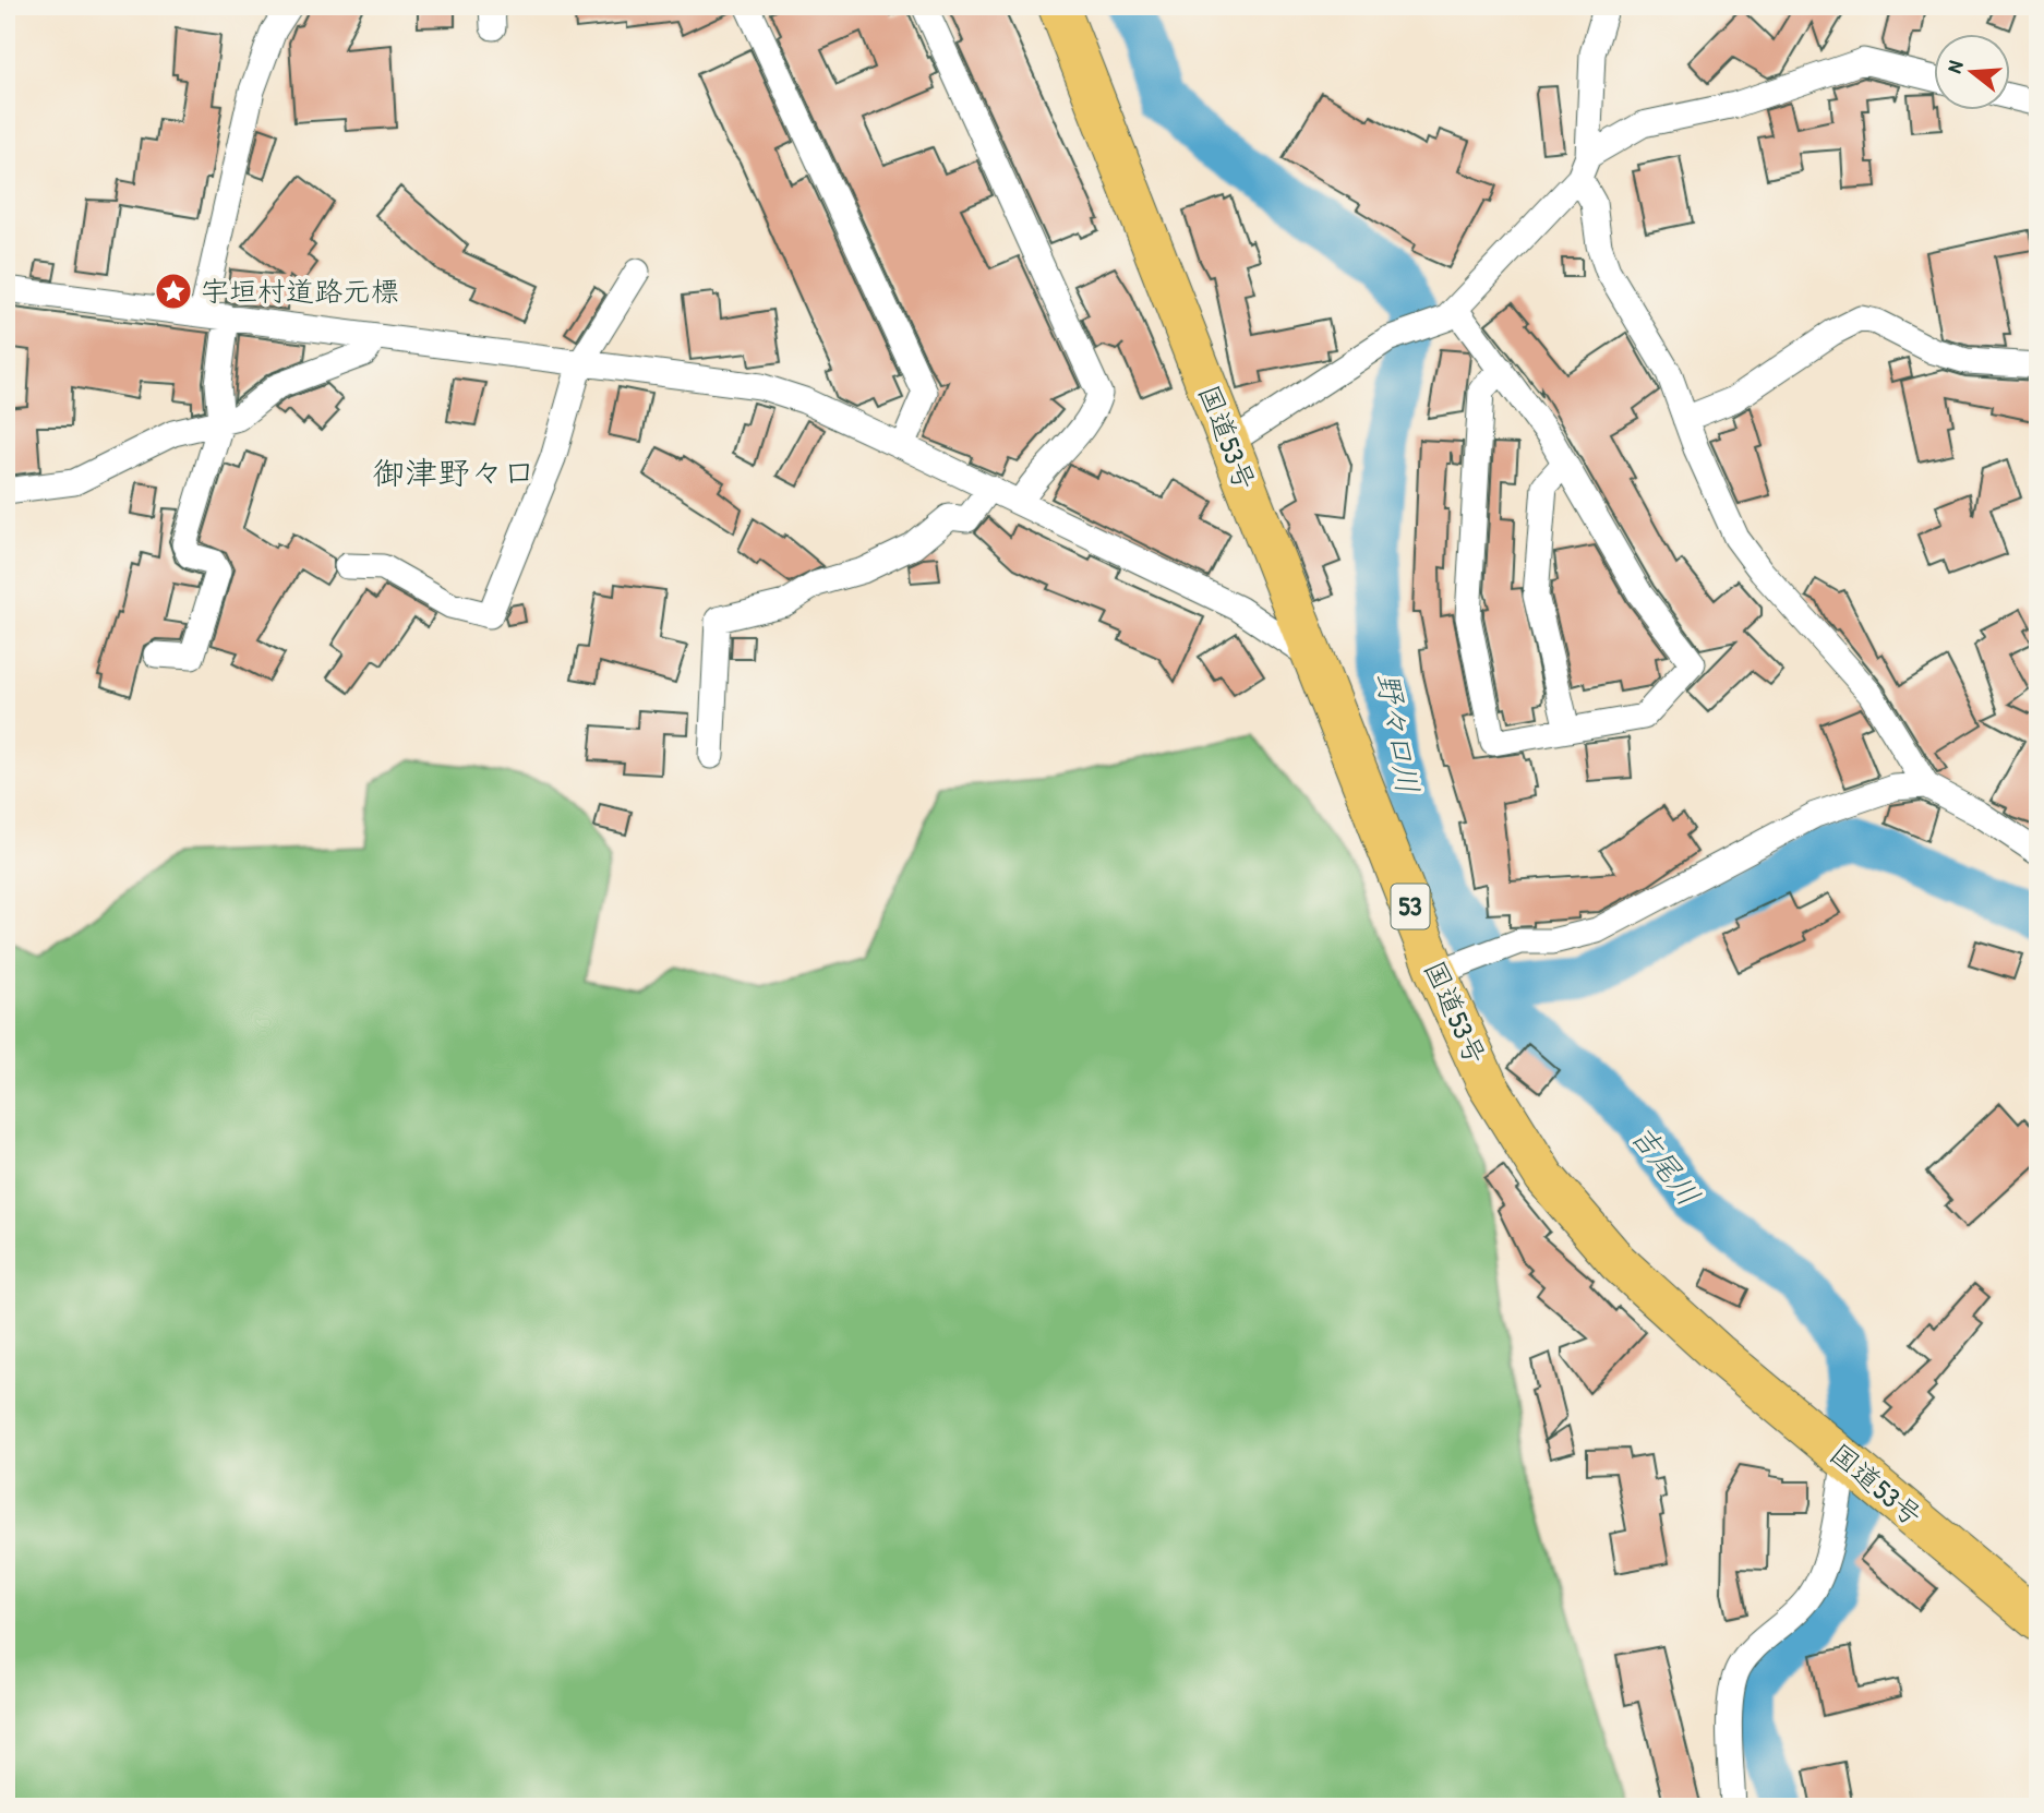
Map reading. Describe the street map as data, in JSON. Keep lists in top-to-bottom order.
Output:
{
  "streets": {
    "highway": ["国道53号", "53"]
  },
  "districts": ["御津野々口"],
  "water": ["野々口川", "吉尾川"],
  "places": {
    "place": ["宇垣村道路元標"]
  },
  "north": "left"
}
